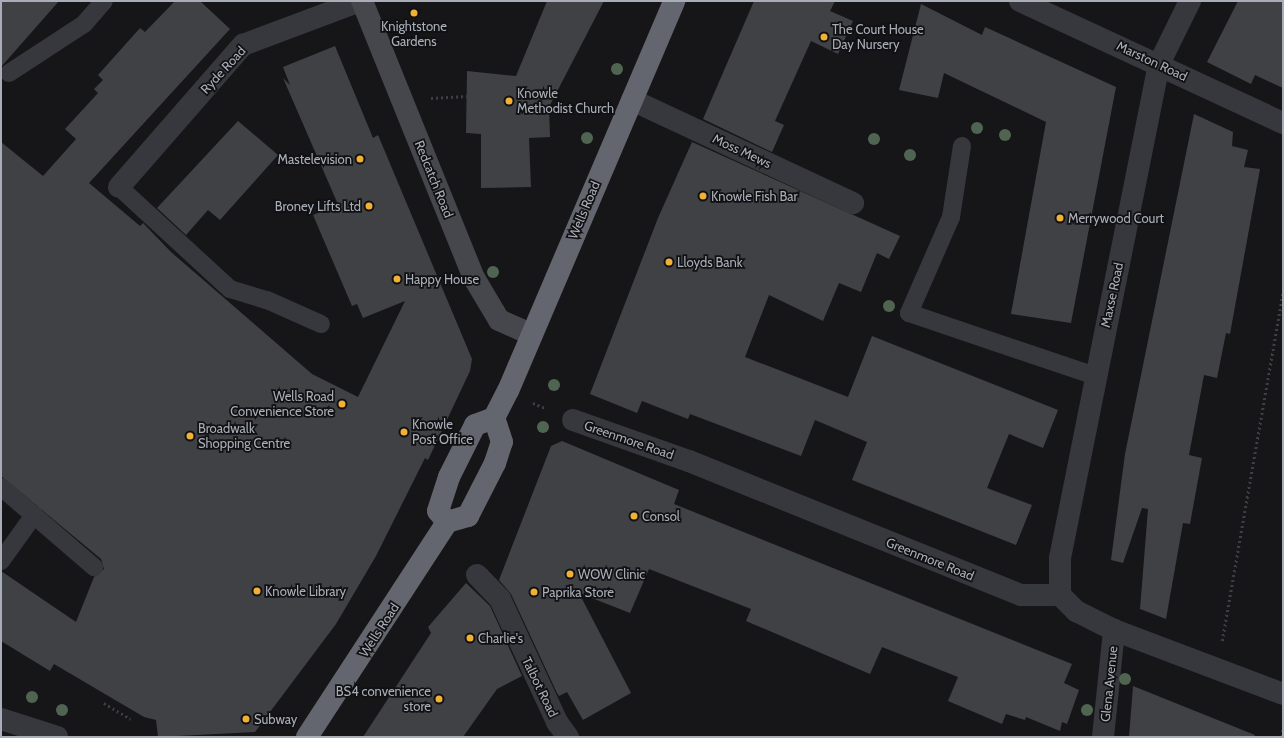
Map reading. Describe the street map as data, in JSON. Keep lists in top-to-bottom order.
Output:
{
  "streets": {
    "highway": ["Wells Road"],
    "main road": ["Redcatch Road"],
    "street": [
      "Marston Road",
      "Ryde Road",
      "Moss Mews",
      "Maxse Road",
      "Greenmore Road",
      "Glena Avenue",
      "Talbot Road"
    ]
  },
  "crossings": [
    ["Marston Road", "Maxse Road"],
    ["Ryde Road", "Redcatch Road"],
    ["Moss Mews", "Wells Road"],
    ["Redcatch Road", "Wells Road"],
    ["Maxse Road", "Greenmore Road"]
  ],
  "places": [
    "Knightstone Gardens",
    "The Court House Day Nursery",
    "Knowle Methodist Church",
    "Mastelevision",
    "Knowle Fish Bar",
    "Broney Lifts Ltd",
    "Merrywood Court",
    "Lloyds Bank",
    "Happy House",
    "Wells Road Convenience Store",
    "Knowle Post Office",
    "Broadwalk Shopping Centre",
    "Consol",
    "WOW Clinic",
    "Knowle Library",
    "Paprika Store",
    "Charlie's",
    "BS4 convenience store",
    "Subway"
  ]
}
